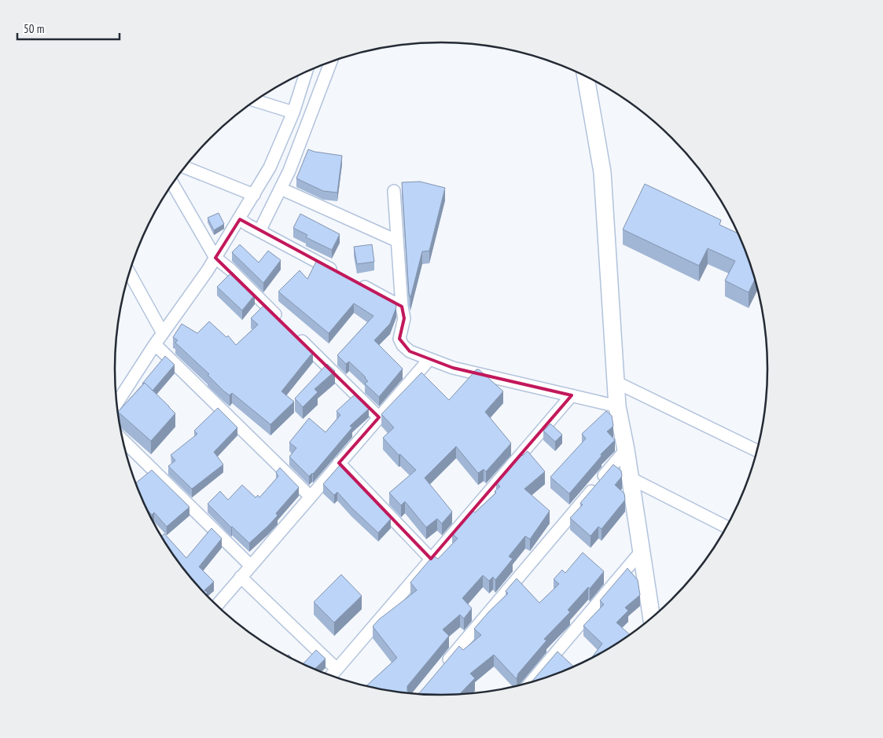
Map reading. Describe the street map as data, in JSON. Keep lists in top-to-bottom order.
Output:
{
  "scale_bar": "50 m"
}
